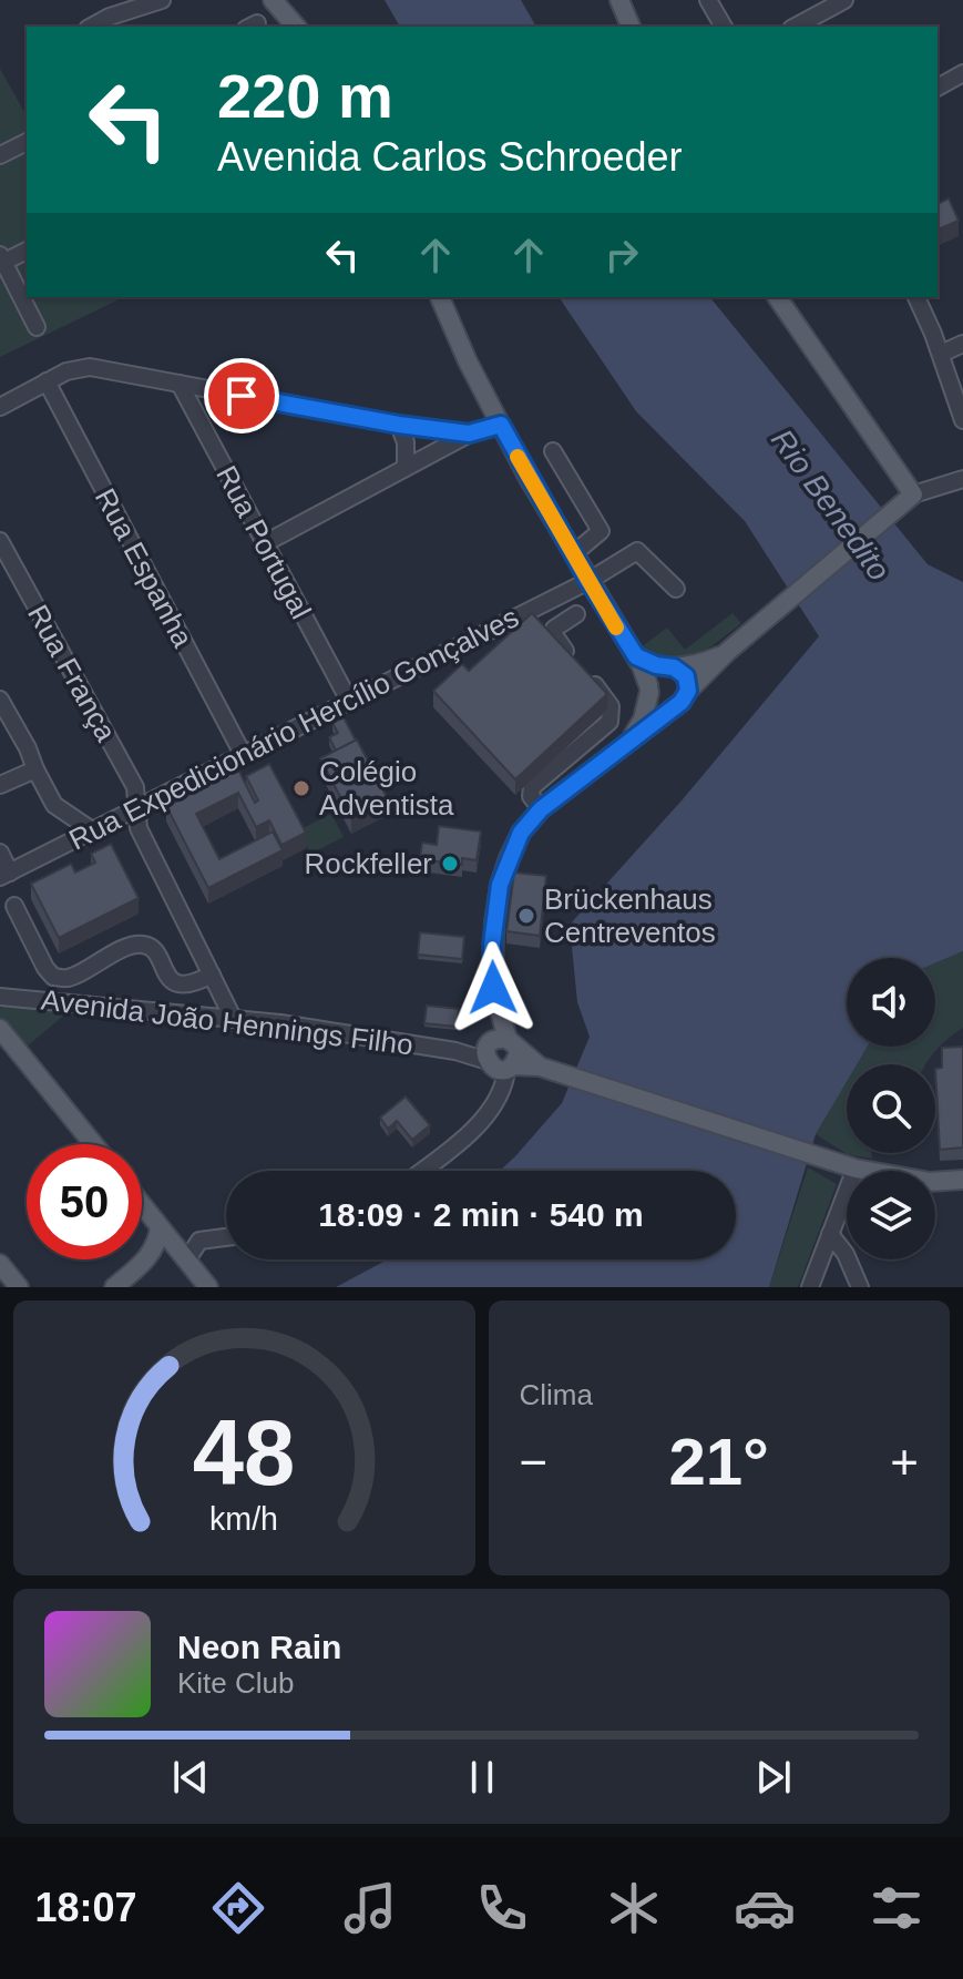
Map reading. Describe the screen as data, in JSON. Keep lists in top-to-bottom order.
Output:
{
  "streets": {
    "street": [
      "Rua Portugal",
      "Rua Espanha",
      "Rua França",
      "Rua Expedicionário Hercílio Gonçalves",
      "Avenida João Hennings Filho"
    ]
  },
  "crossings": [
    ["Rua Portugal", "Rua Expedicionário Hercílio Gonçalves"],
    ["Rua Espanha", "Rua Expedicionário Hercílio Gonçalves"],
    ["Rua França", "Rua Expedicionário Hercílio Gonçalves"],
    ["Rua França", "Avenida João Hennings Filho"]
  ],
  "water": ["Rio Benedito"],
  "places": ["Colégio Adventista", "Rockfeller", "Brückenhaus Centreventos"],
  "page": {
    "turn": ["220 m", "Avenida Carlos Schroeder"],
    "limit": "50",
    "trip": "18:09 · 2 min · 540 m",
    "tile": "Clima",
    "heat": ["−", "21°", "+"],
    "song": ["Neon Rain", "Kite Club"],
    "tabs": "18:07",
    "gauge": ["48", "km/h"]
  }
}
